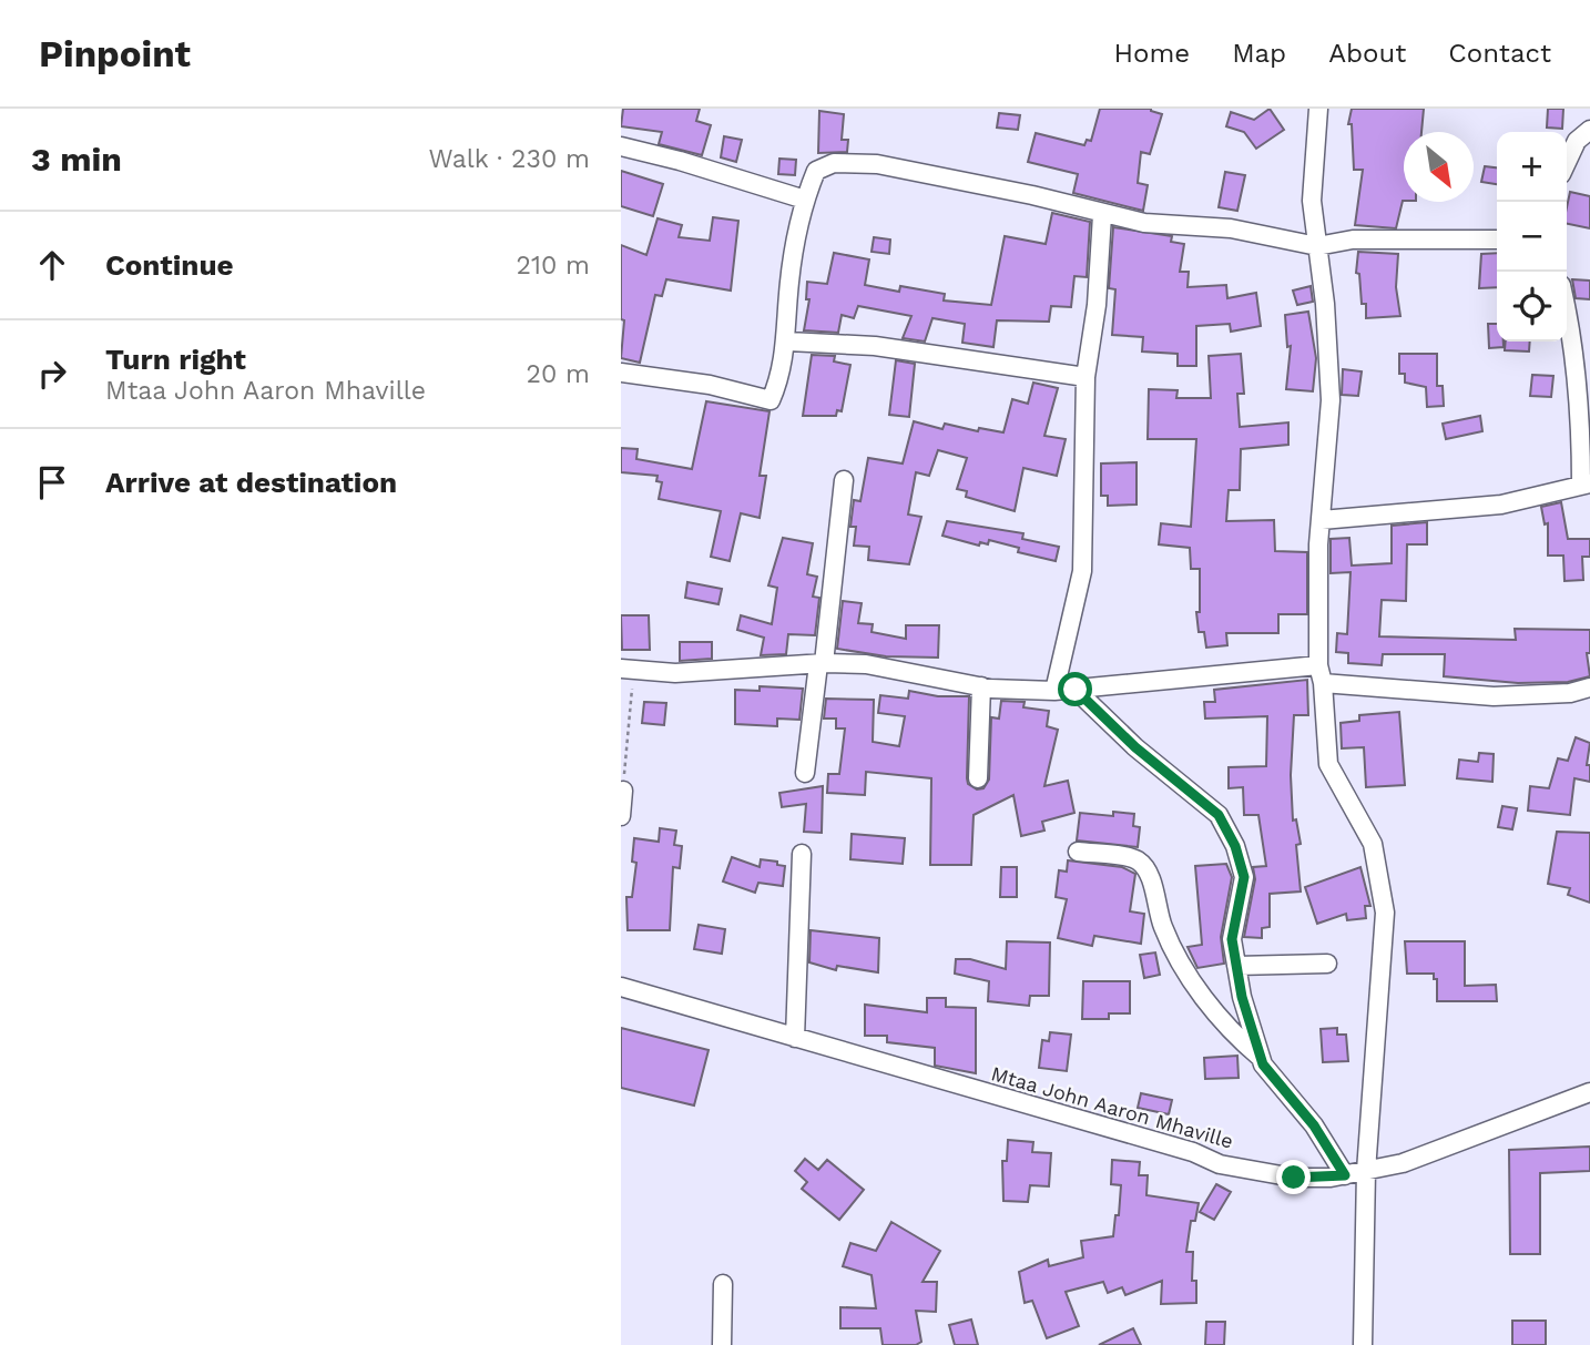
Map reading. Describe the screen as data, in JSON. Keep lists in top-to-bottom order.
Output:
{
  "streets": {
    "street": ["Mtaa John Aaron Mhaville"]
  },
  "north": "bottom right",
  "page": {
    "header": "Pinpoint",
    "nav": [
      "Home",
      "Map",
      "About",
      "Contact"
    ],
    "heading": ["3 min", "Walk · 230 m"],
    "map_buttons": ["+", "−"],
    "list": [
      ["Continue", "210 m"],
      ["Turn right", "Mtaa John Aaron Mhaville", "20 m"],
      "Arrive at destination"
    ]
  }
}
